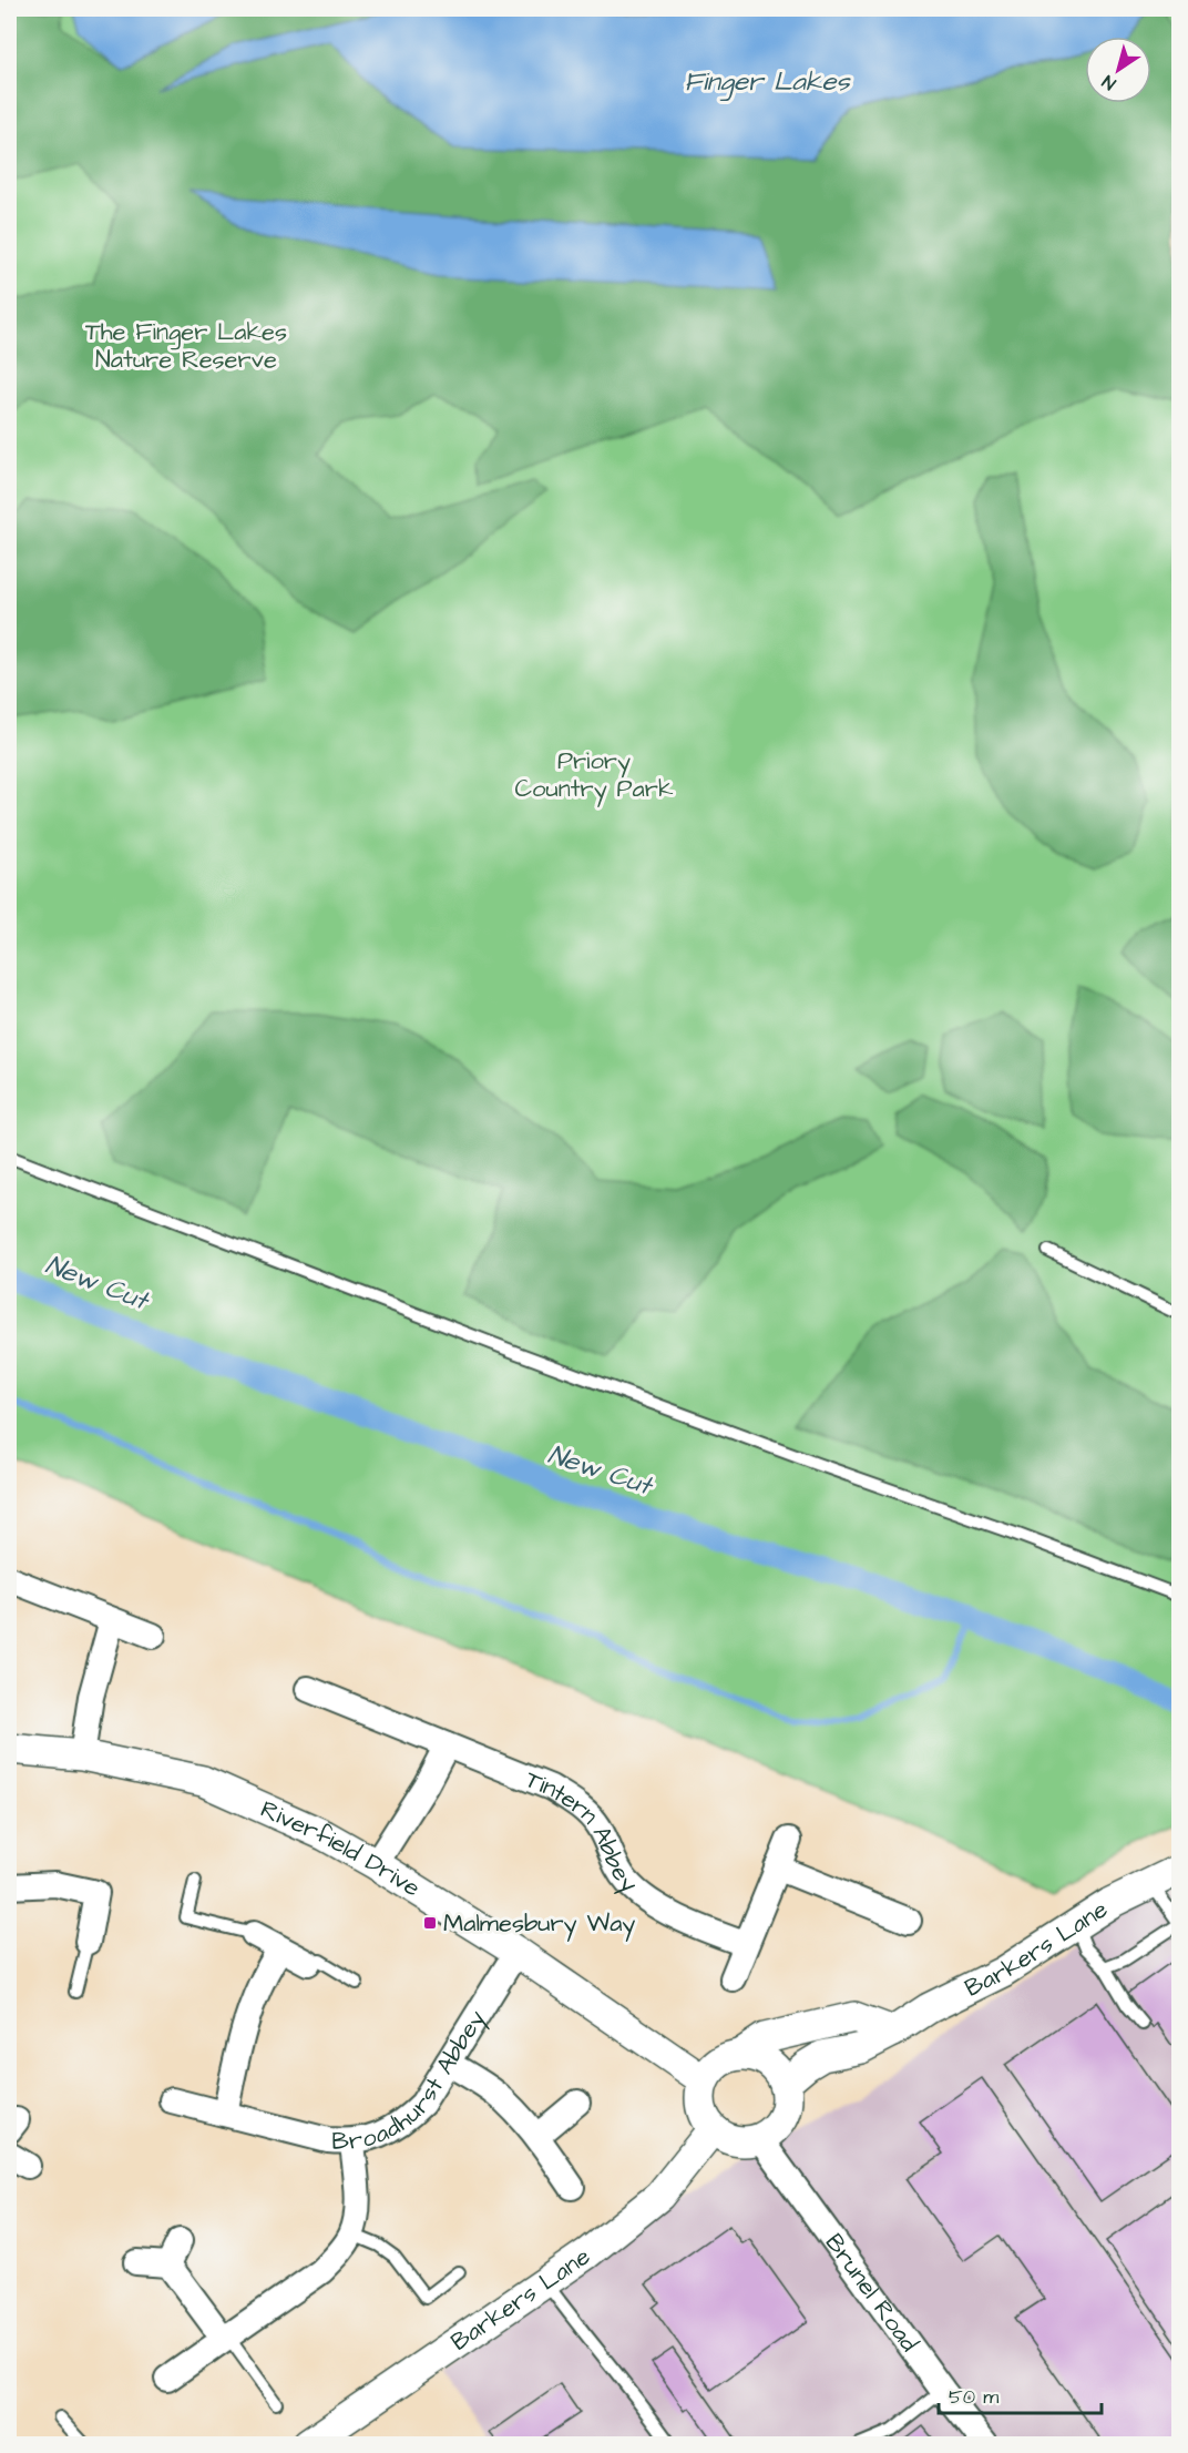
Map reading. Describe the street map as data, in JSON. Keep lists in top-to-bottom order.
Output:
{
  "streets": {
    "street": [
      "Tintern Abbey",
      "Riverfield Drive",
      "Barkers Lane",
      "Broadhurst Abbey",
      "Brunel Road"
    ]
  },
  "crossings": [
    ["Riverfield Drive", "Barkers Lane"],
    ["Riverfield Drive", "Broadhurst Abbey"],
    ["Riverfield Drive", "Brunel Road"],
    ["Barkers Lane", "Brunel Road"]
  ],
  "water": ["Finger Lakes", "New Cut"],
  "parks": ["The Finger Lakes Nature Reserve", "Priory Country Park"],
  "places": {
    "transit": ["Malmesbury Way"]
  },
  "scale_bar": "50 m",
  "north": "bottom left"
}
